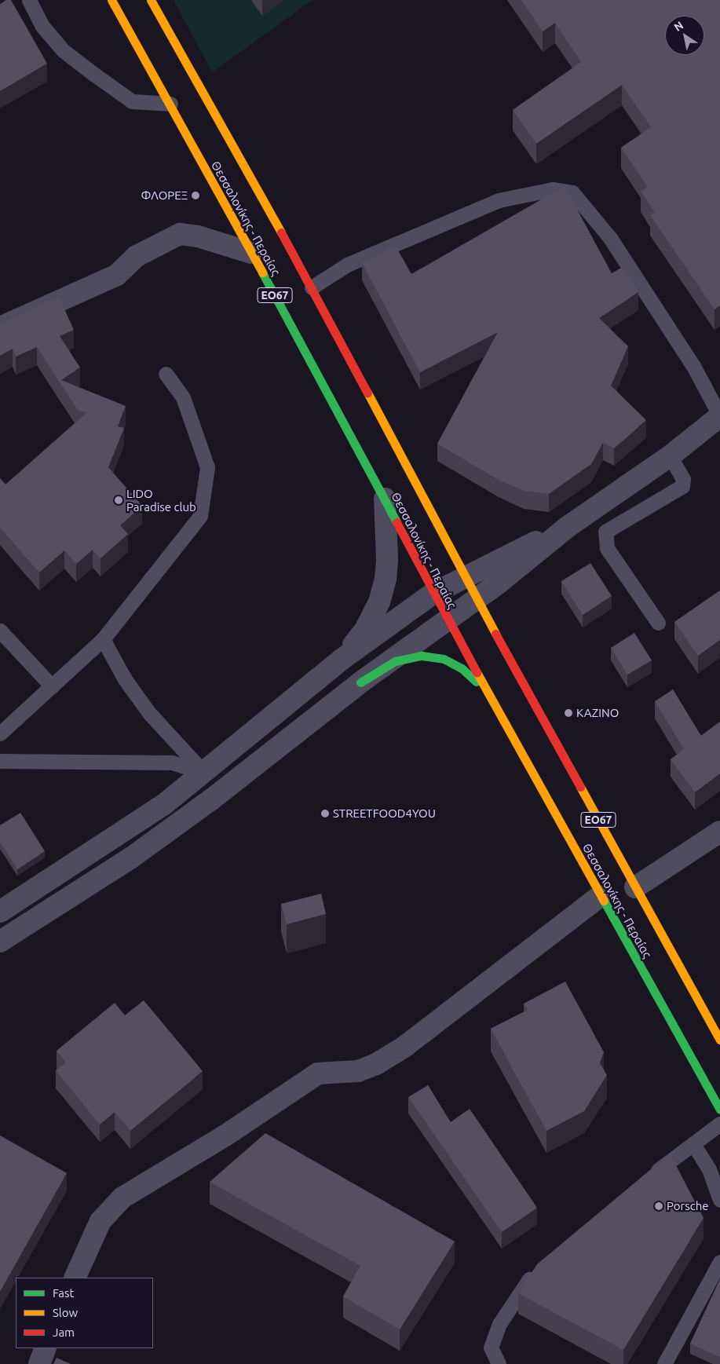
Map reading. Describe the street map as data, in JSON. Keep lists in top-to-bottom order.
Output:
{
  "streets": {
    "main road": ["Θεσσαλονίκης - Περαίας", "ΕΟ67"]
  },
  "places": [
    "ΦΛΟΡΕΞ",
    "LIDO Paradise club",
    "ΚΑΖΙΝΟ",
    "STREETFOOD4YOU",
    "Porsche"
  ],
  "legend": ["Fast", "Slow", "Jam"],
  "north": "top left"
}
